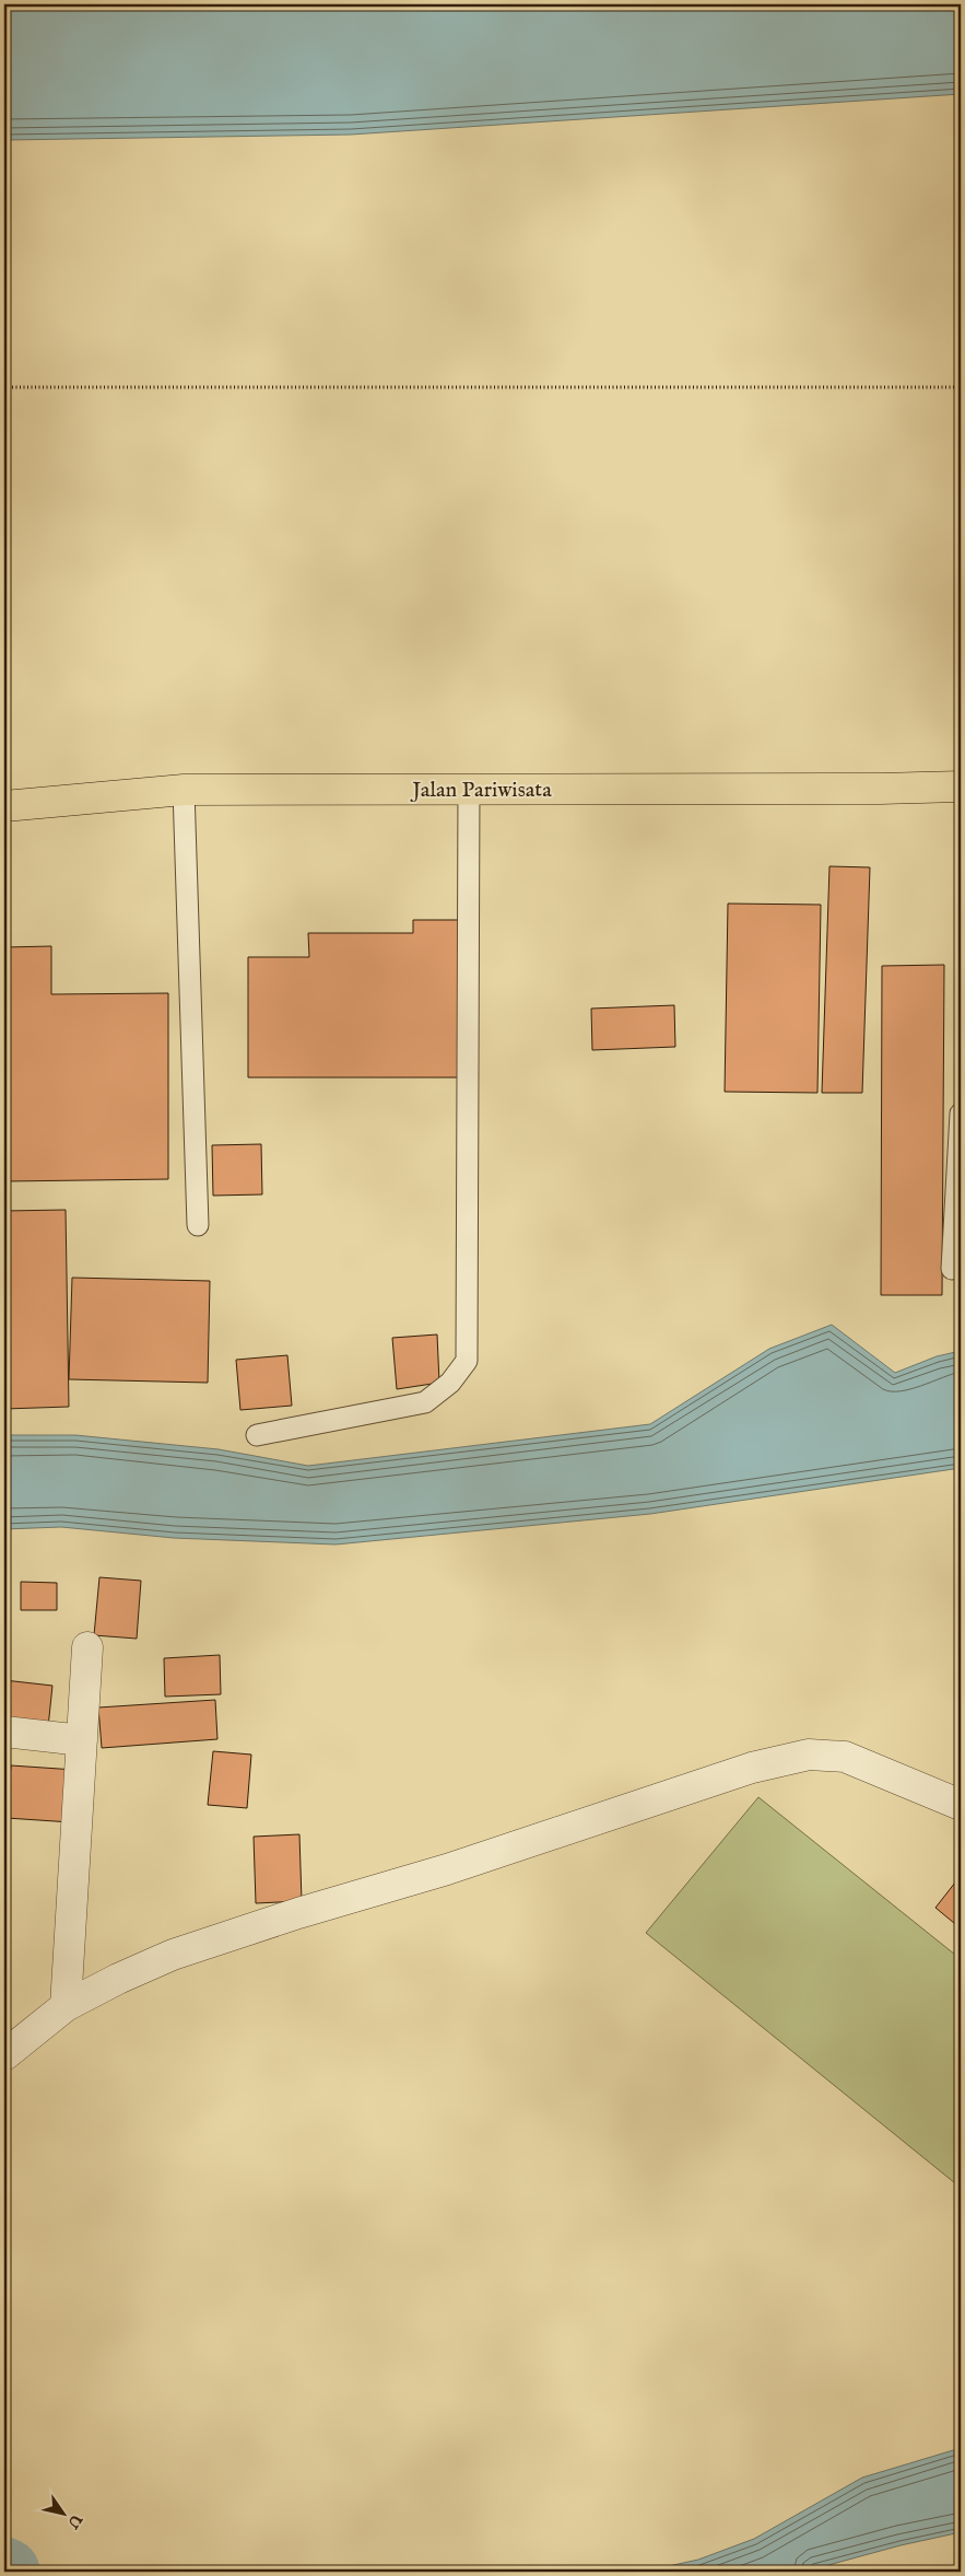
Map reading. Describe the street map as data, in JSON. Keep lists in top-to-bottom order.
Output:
{
  "streets": {
    "main road": ["Jalan Pariwisata"]
  },
  "north": "bottom right"
}
